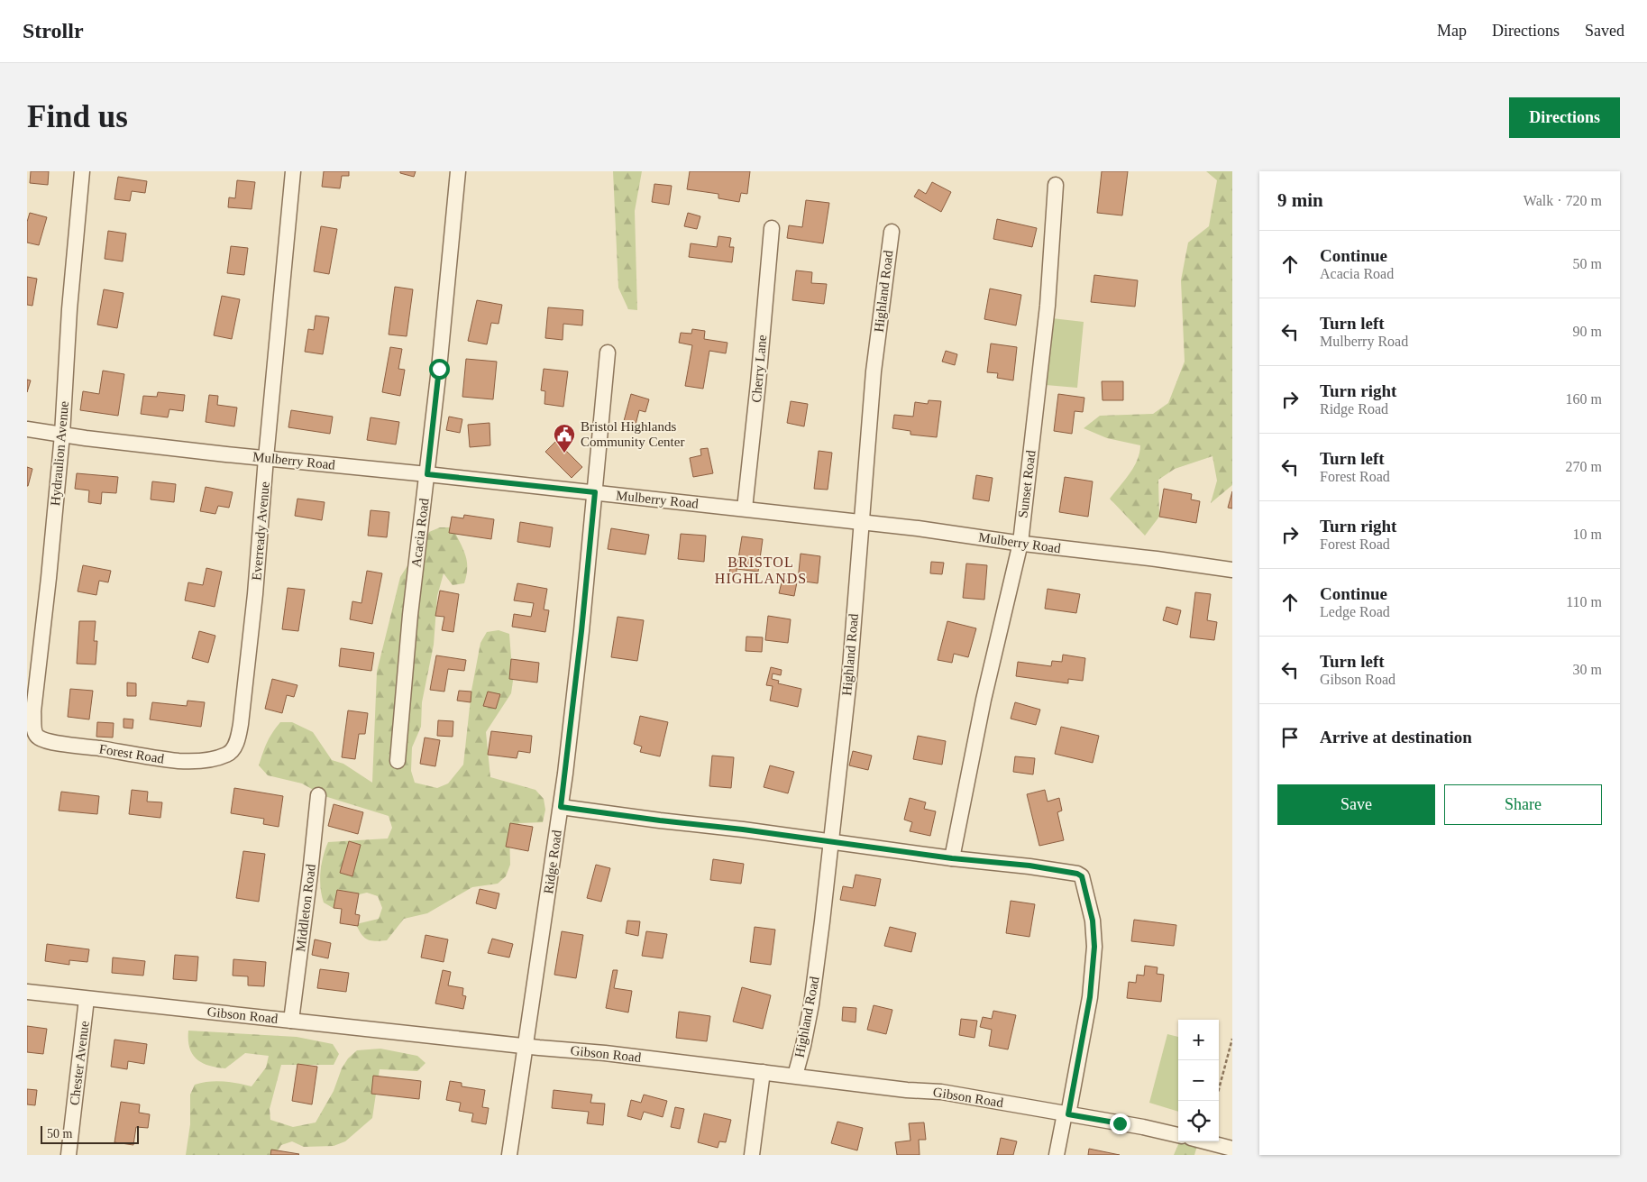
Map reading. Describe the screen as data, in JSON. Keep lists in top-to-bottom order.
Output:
{
  "streets": {
    "street": [
      "Highland Road",
      "Cherry Lane",
      "Hydraulion Avenue",
      "Mulberry Road",
      "Sunset Road",
      "Everready Avenue",
      "Acacia Road",
      "Forest Road",
      "Ridge Road",
      "Middleton Road",
      "Gibson Road",
      "Chester Avenue"
    ]
  },
  "crossings": [
    ["Highland Road", "Mulberry Road"],
    ["Highland Road", "Gibson Road"],
    ["Cherry Lane", "Mulberry Road"],
    ["Hydraulion Avenue", "Mulberry Road"],
    ["Hydraulion Avenue", "Forest Road"],
    ["Mulberry Road", "Sunset Road"],
    ["Mulberry Road", "Everready Avenue"],
    ["Mulberry Road", "Acacia Road"],
    ["Mulberry Road", "Ridge Road"],
    ["Everready Avenue", "Forest Road"],
    ["Ridge Road", "Gibson Road"],
    ["Middleton Road", "Gibson Road"],
    ["Gibson Road", "Chester Avenue"]
  ],
  "districts": ["BRISTOL HIGHLANDS"],
  "places": {
    "public building": ["Bristol Highlands Community Center"]
  },
  "scale_bar": "50 m",
  "page": {
    "header": "Strollr",
    "nav": ["Map", "Directions", "Saved"],
    "buttons": [
      "Directions",
      ["Save", "Share"]
    ],
    "title": "Find us",
    "heading": ["9 min", "Walk · 720 m"],
    "list": [
      ["Continue", "Acacia Road", "50 m"],
      ["Turn left", "Mulberry Road", "90 m"],
      ["Turn right", "Ridge Road", "160 m"],
      ["Turn left", "Forest Road", "270 m"],
      ["Turn right", "Forest Road", "10 m"],
      ["Continue", "Ledge Road", "110 m"],
      ["Turn left", "Gibson Road", "30 m"],
      "Arrive at destination"
    ],
    "map_buttons": ["+", "−"],
    "scale": "50 m"
  }
}
